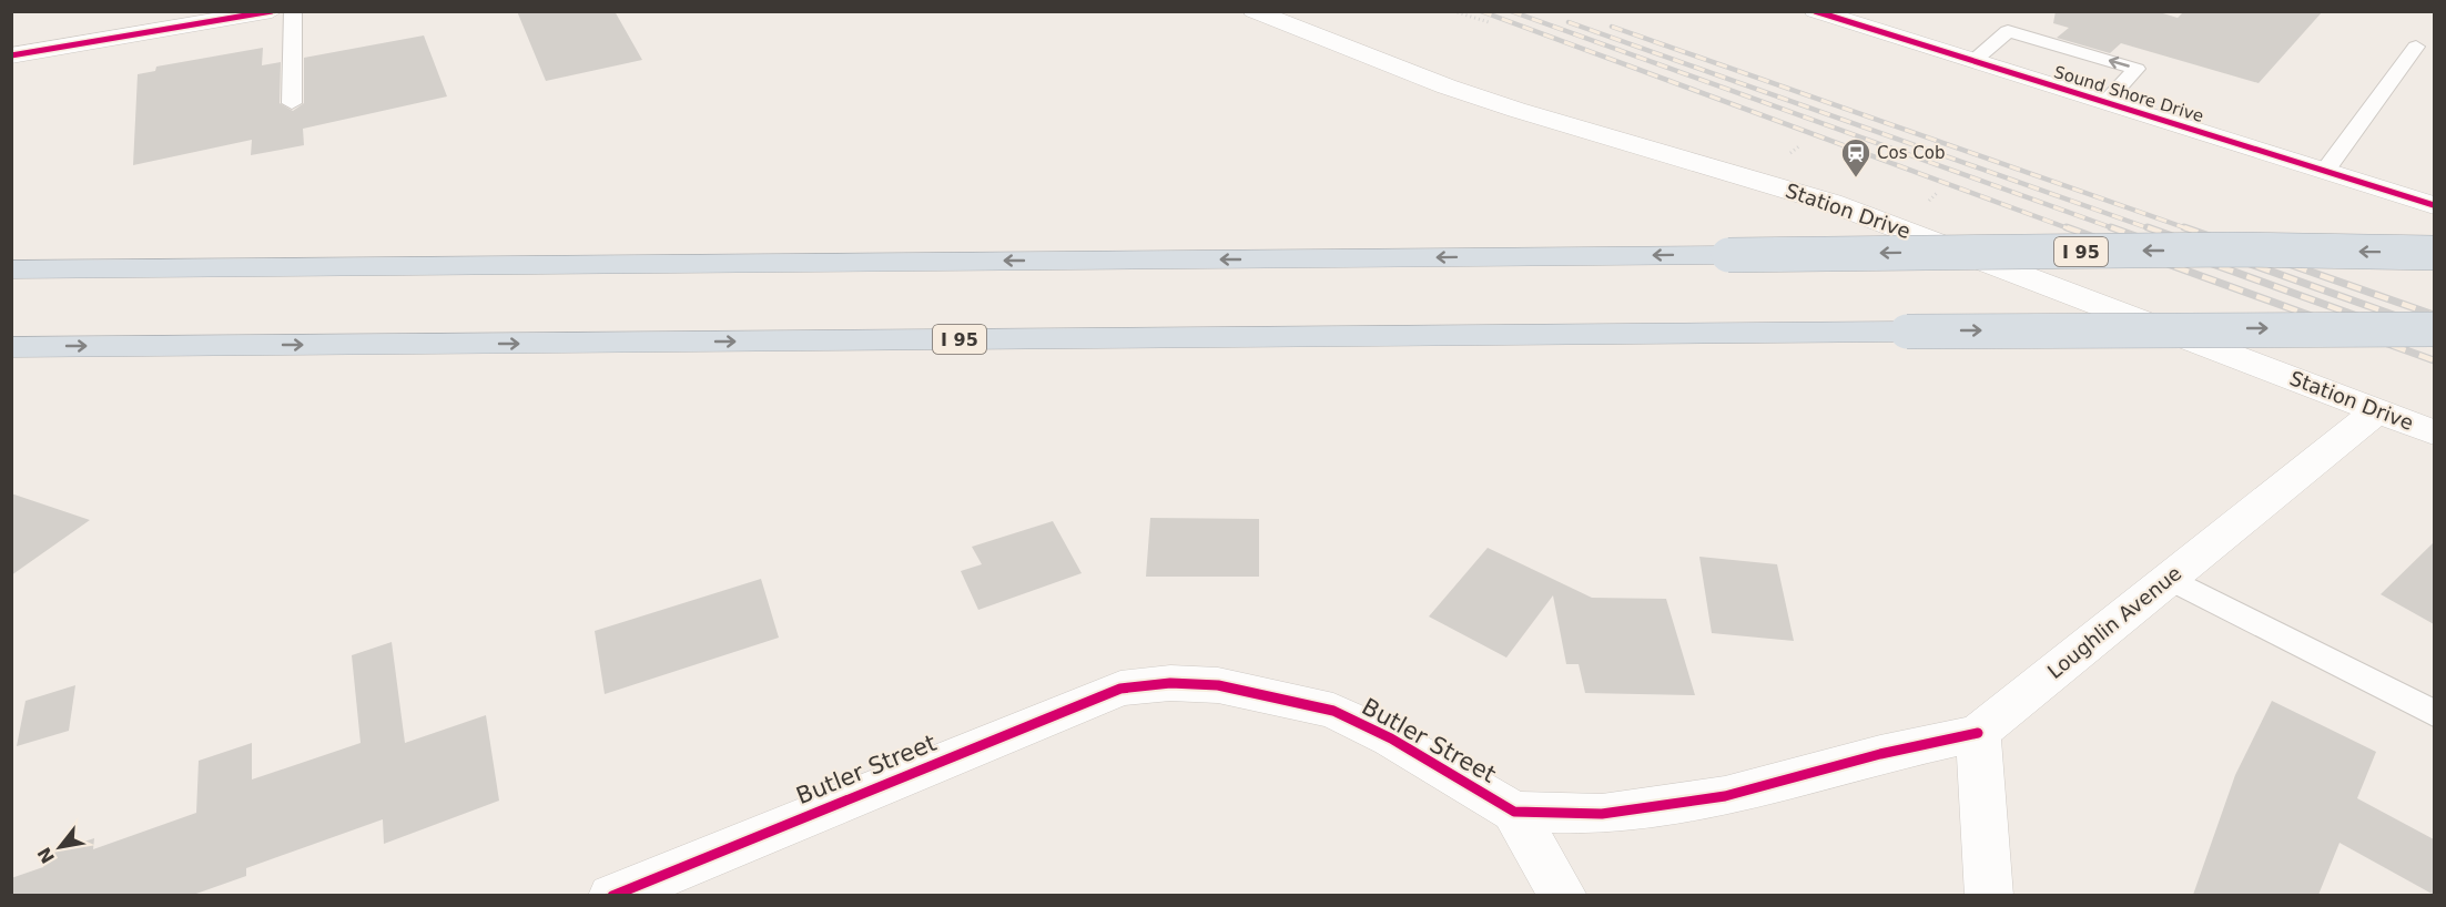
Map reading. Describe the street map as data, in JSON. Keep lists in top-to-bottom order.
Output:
{
  "streets": {
    "highway": ["I 95"],
    "street": [
      "Sound Shore Drive",
      "Station Drive",
      "Loughlin Avenue",
      "Butler Street"
    ]
  },
  "crossings": [
    ["Station Drive", "Loughlin Avenue"],
    ["Loughlin Avenue", "Butler Street"]
  ],
  "places": {
    "station": ["Cos Cob"]
  },
  "north": "bottom left"
}
